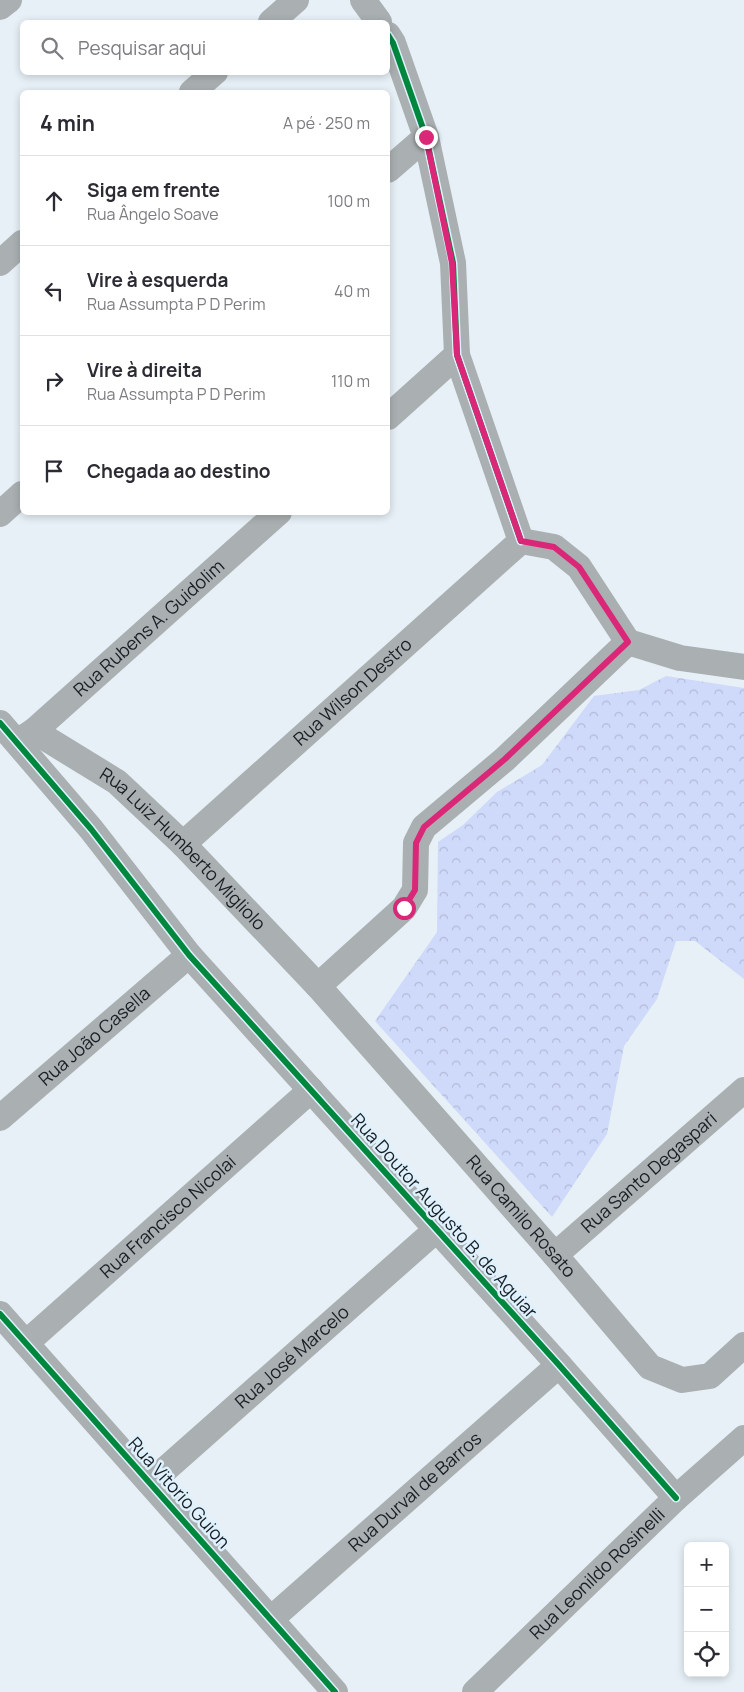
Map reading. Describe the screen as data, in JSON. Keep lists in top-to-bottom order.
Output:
{
  "streets": {
    "street": [
      "Rua Rubens A. Guidolim",
      "Rua Wilson Destro",
      "Rua Luiz Humberto Migliolo",
      "Rua João Casella",
      "Rua Santo Degaspari",
      "Rua Doutor Augusto B. de Aguiar",
      "Rua Camilo Rosato",
      "Rua Francisco Nicolai",
      "Rua José Marcelo",
      "Rua Durval de Barros",
      "Rua Vitorio Guion",
      "Rua Leonildo Rosinelli"
    ]
  },
  "crossings": [
    ["Rua Rubens A. Guidolim", "Rua Luiz Humberto Migliolo"],
    ["Rua Rubens A. Guidolim", "Rua Doutor Augusto B. de Aguiar"],
    ["Rua Wilson Destro", "Rua Luiz Humberto Migliolo"],
    ["Rua Luiz Humberto Migliolo", "Rua Doutor Augusto B. de Aguiar"],
    ["Rua Luiz Humberto Migliolo", "Rua Camilo Rosato"],
    ["Rua João Casella", "Rua Doutor Augusto B. de Aguiar"],
    ["Rua Santo Degaspari", "Rua Camilo Rosato"],
    ["Rua Doutor Augusto B. de Aguiar", "Rua Francisco Nicolai"],
    ["Rua Doutor Augusto B. de Aguiar", "Rua José Marcelo"],
    ["Rua Doutor Augusto B. de Aguiar", "Rua Durval de Barros"],
    ["Rua Doutor Augusto B. de Aguiar", "Rua Leonildo Rosinelli"],
    ["Rua Francisco Nicolai", "Rua Vitorio Guion"],
    ["Rua José Marcelo", "Rua Vitorio Guion"],
    ["Rua Durval de Barros", "Rua Vitorio Guion"]
  ],
  "page": {
    "search": "Pesquisar aqui",
    "heading": ["4 min", "A pé · 250 m"],
    "list": [
      ["Siga em frente", "Rua Ângelo Soave", "100 m"],
      ["Vire à esquerda", "Rua Assumpta P D Perim", "40 m"],
      ["Vire à direita", "Rua Assumpta P D Perim", "110 m"],
      "Chegada ao destino"
    ],
    "map_buttons": ["+", "−"]
  }
}
